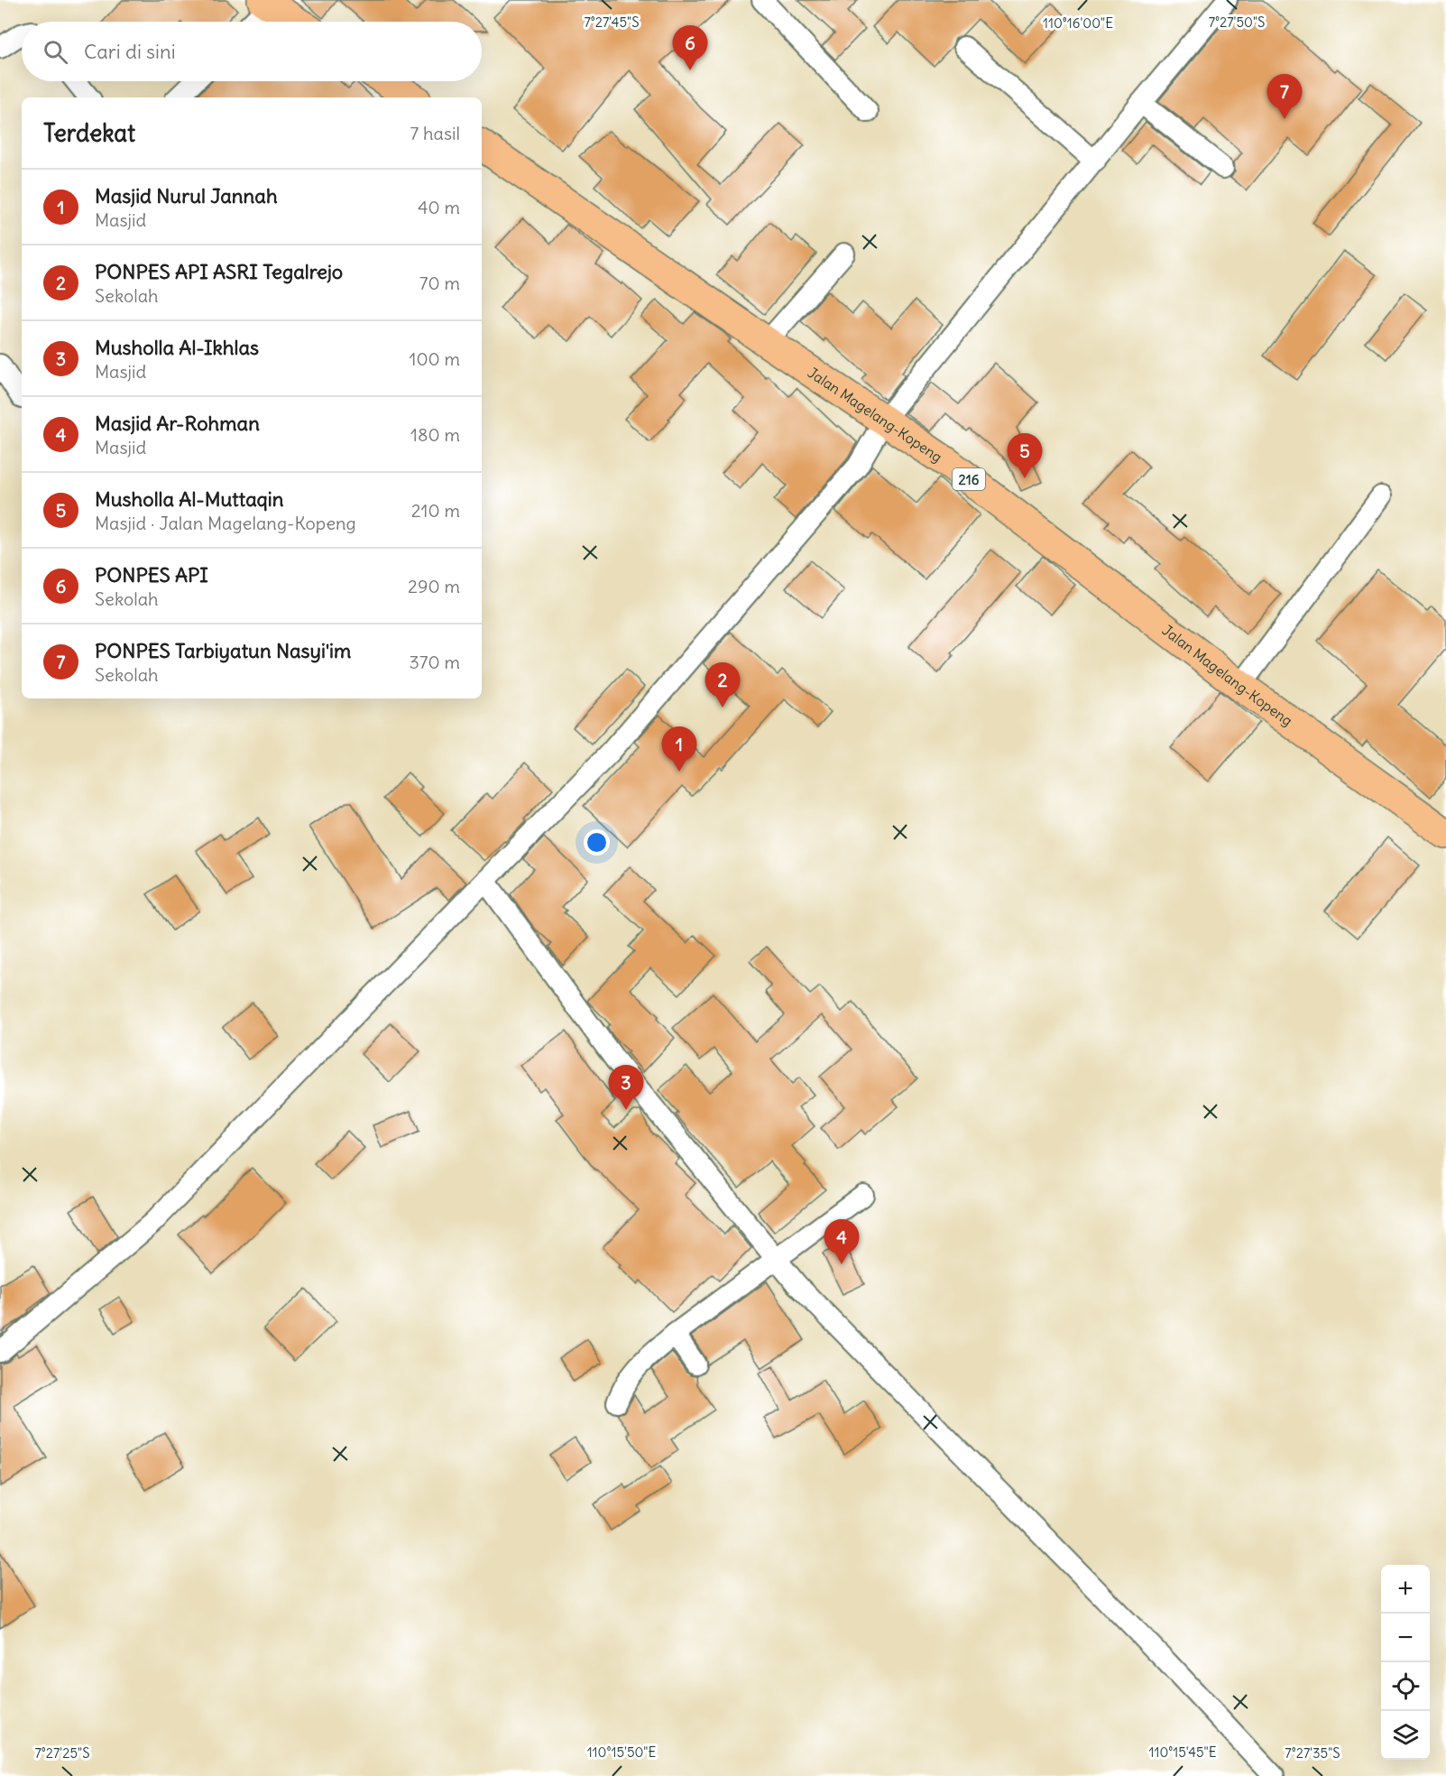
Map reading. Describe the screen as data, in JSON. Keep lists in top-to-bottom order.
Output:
{
  "streets": {
    "main road": ["Jalan Magelang-Kopeng", "216"]
  },
  "page": {
    "search": "Cari di sini",
    "pins": [
      "6",
      "7",
      "5",
      "2",
      "1",
      "3",
      "4"
    ],
    "heading": ["Terdekat", "7 hasil"],
    "list": [
      {
        "mark": "1",
        "name": "Masjid Nurul Jannah",
        "note": "Masjid",
        "value": "40 m"
      },
      {
        "mark": "2",
        "name": "PONPES API ASRI Tegalrejo",
        "note": "Sekolah",
        "value": "70 m"
      },
      {
        "mark": "3",
        "name": "Musholla Al-Ikhlas",
        "note": "Masjid",
        "value": "100 m"
      },
      {
        "mark": "4",
        "name": "Masjid Ar-Rohman",
        "note": "Masjid",
        "value": "180 m"
      },
      {
        "mark": "5",
        "name": "Musholla Al-Muttaqin",
        "note": "Masjid · Jalan Magelang-Kopeng",
        "value": "210 m"
      },
      {
        "mark": "6",
        "name": "PONPES API",
        "note": "Sekolah",
        "value": "290 m"
      },
      {
        "mark": "7",
        "name": "PONPES Tarbiyatun Nasyi'im",
        "note": "Sekolah",
        "value": "370 m"
      }
    ],
    "map_buttons": ["+", "−"]
  },
  "coordinates": [
    "7°27'45\"S",
    "7°27'50\"S",
    "110°16'00\"E",
    "110°15'50\"E",
    "110°15'45\"E",
    "7°27'25\"S",
    "7°27'35\"S"
  ]
}
